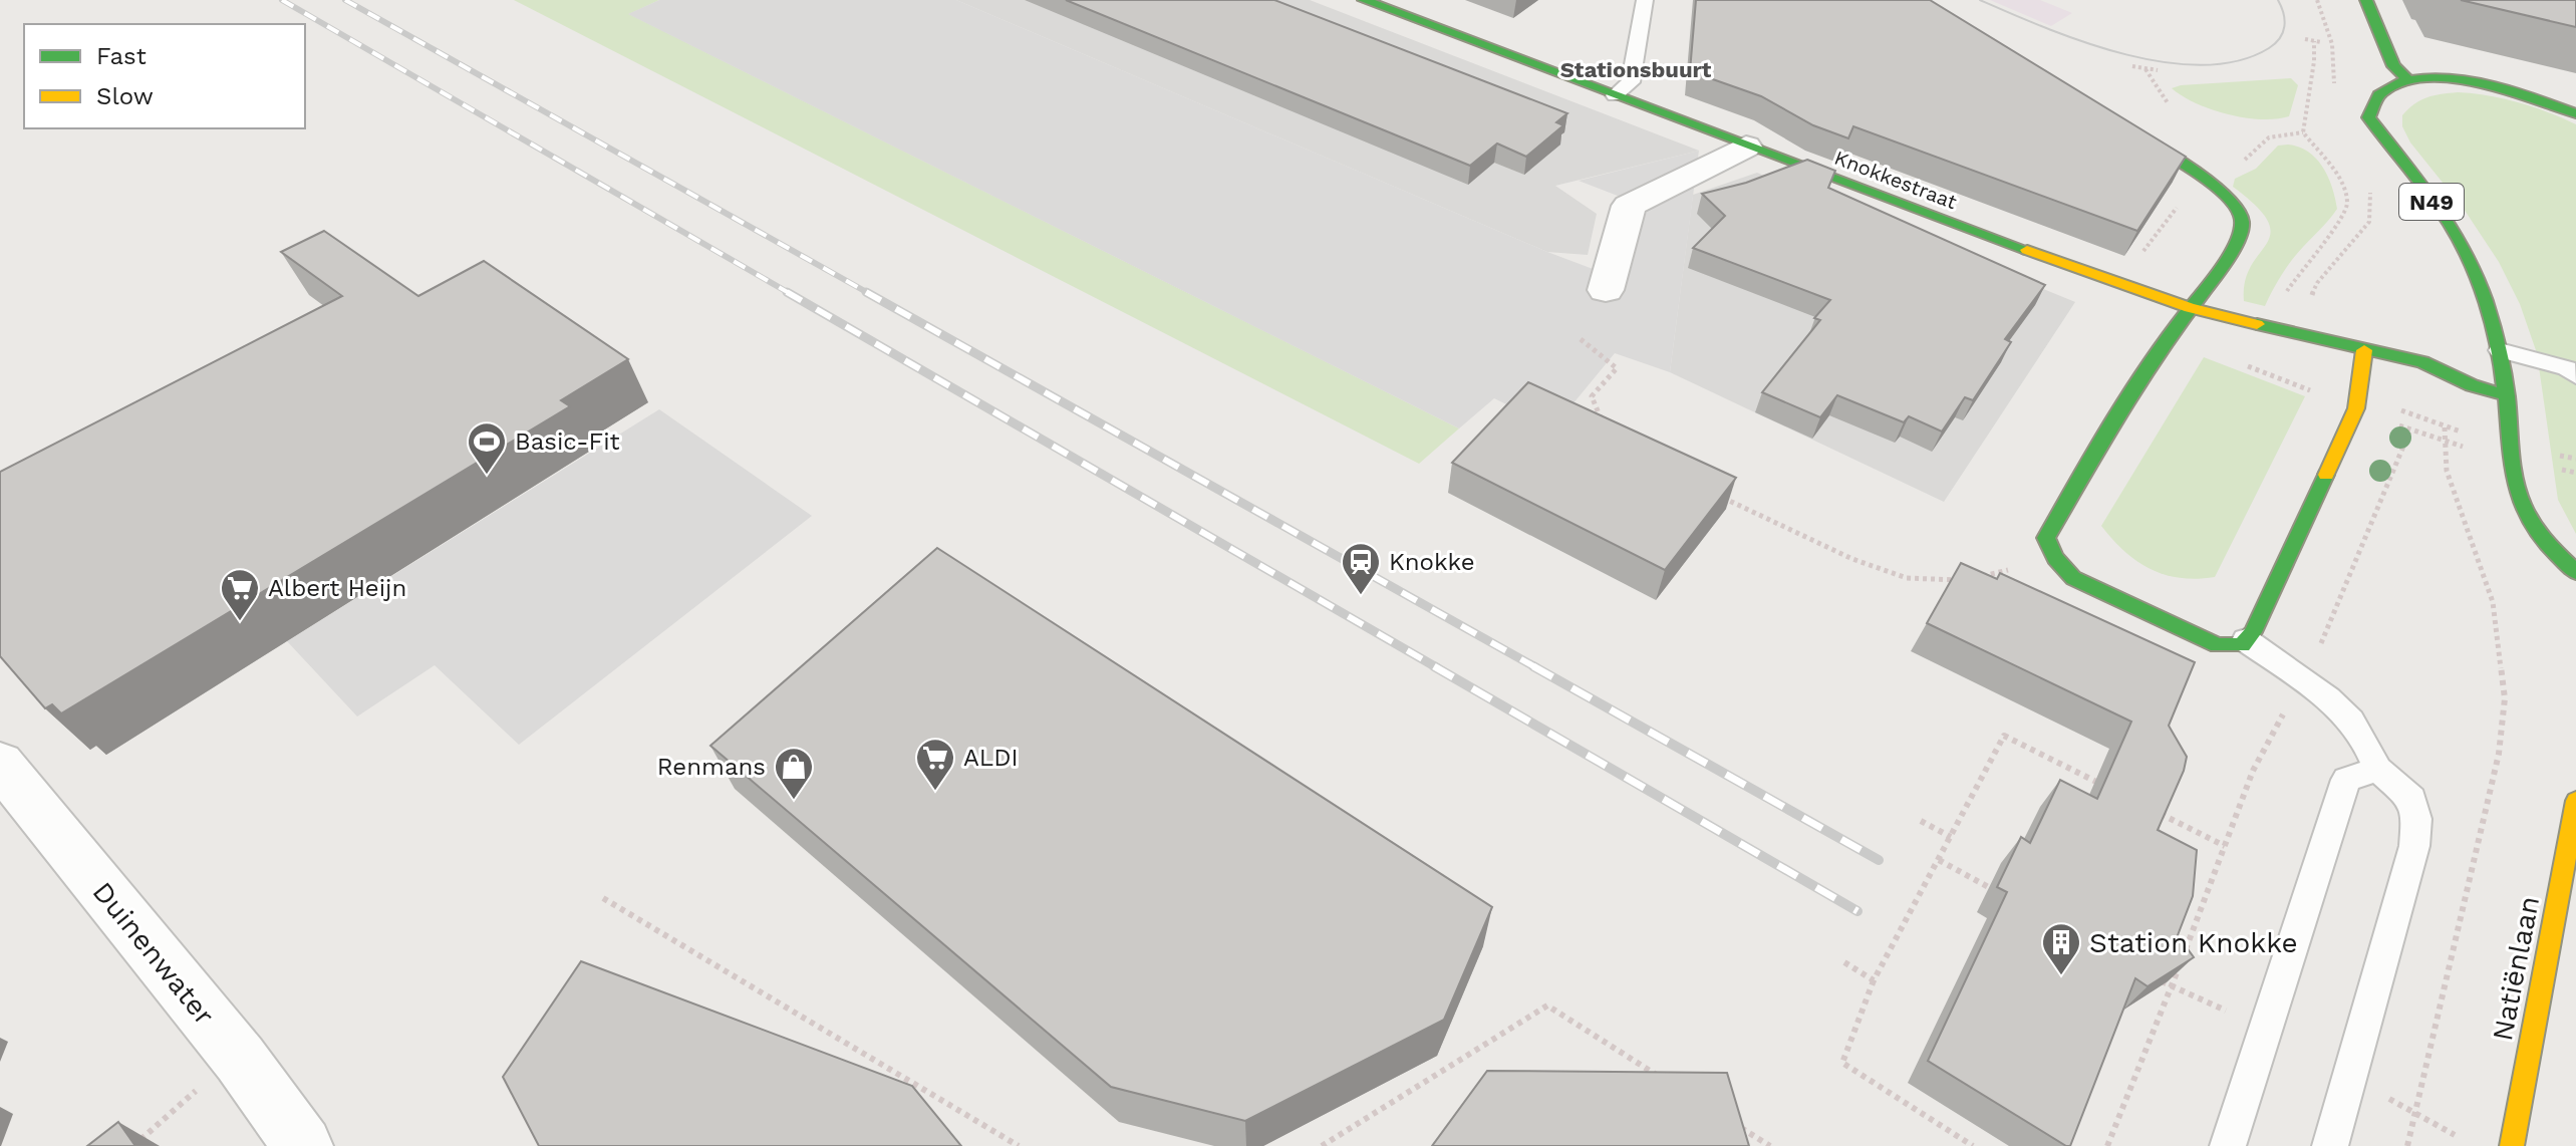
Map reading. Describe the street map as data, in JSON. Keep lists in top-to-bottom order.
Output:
{
  "streets": {
    "street": [
      "Knokkestraat",
      "N49",
      "Duinenwater",
      "Natiënlaan"
    ]
  },
  "crossings": [
    ["Knokkestraat", "N49"]
  ],
  "districts": ["Stationsbuurt"],
  "places": {
    "sports": ["Basic-Fit"],
    "station": ["Knokke"],
    "supermarket": ["Albert Heijn", "ALDI"],
    "shop": ["Renmans"],
    "building": ["Station Knokke"]
  },
  "legend": ["Fast", "Slow"]
}
